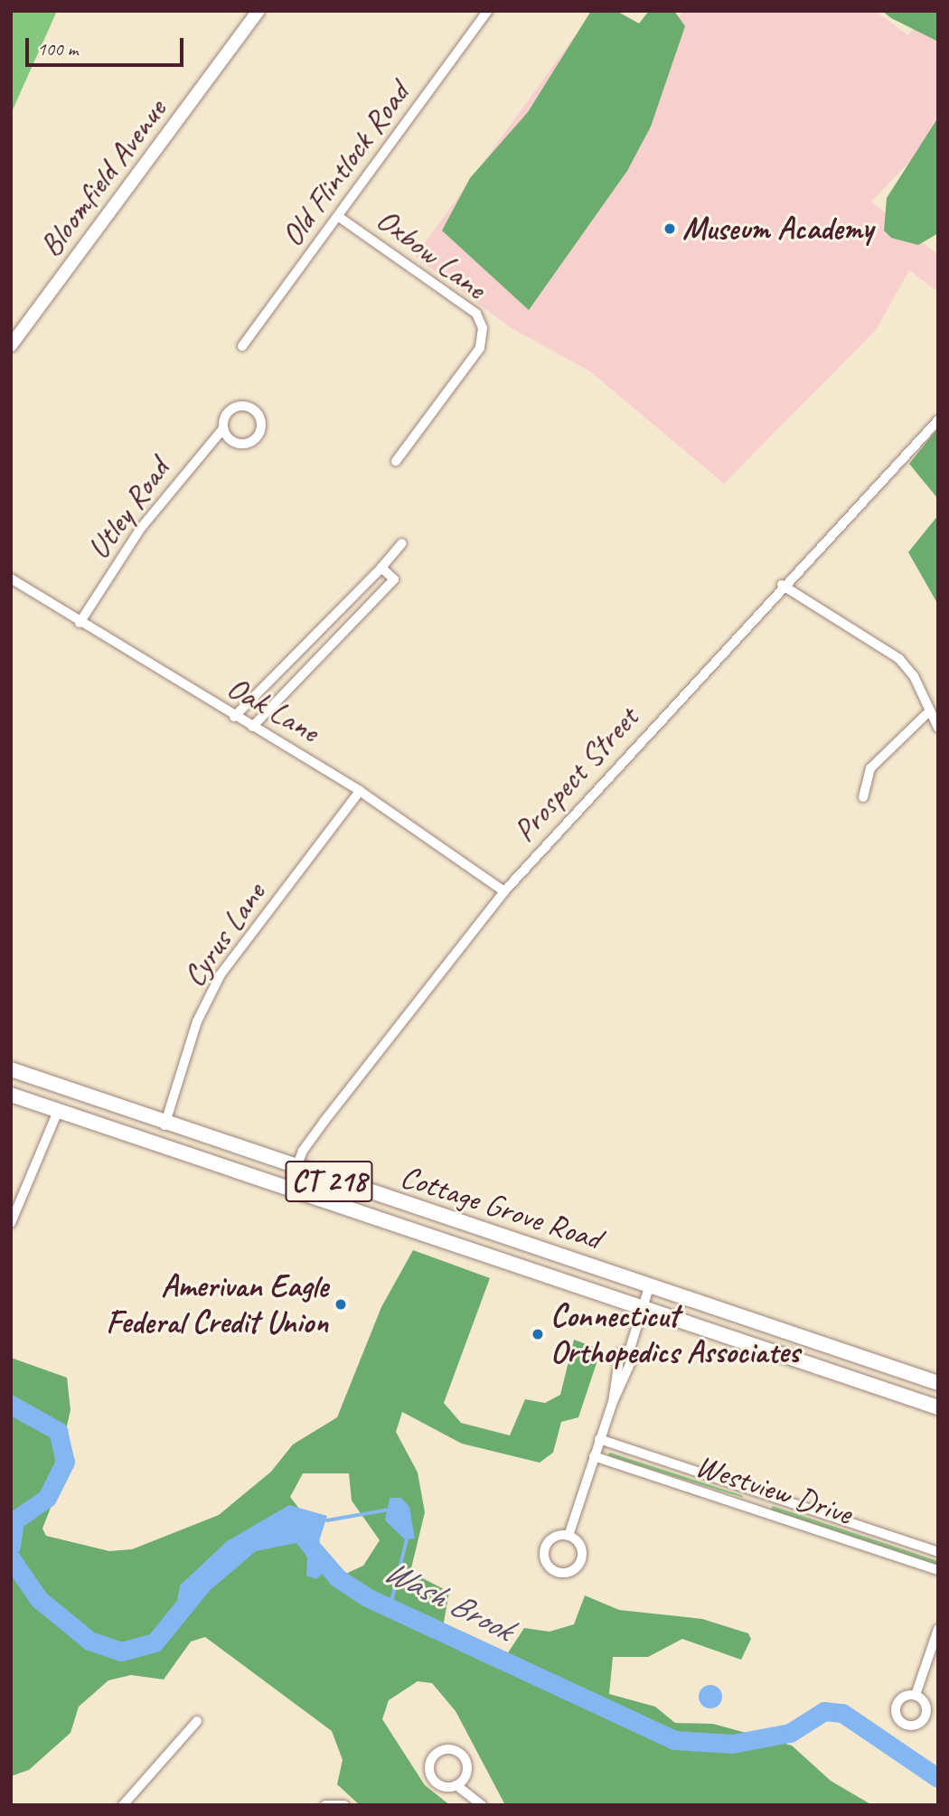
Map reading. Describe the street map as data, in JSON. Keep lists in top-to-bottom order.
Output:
{
  "streets": {
    "main road": ["Bloomfield Avenue", "CT 218", "Cottage Grove Road"],
    "street": [
      "Old Flintlock Road",
      "Oxbow Lane",
      "Utley Road",
      "Oak Lane",
      "Prospect Street",
      "Cyrus Lane",
      "Westview Drive"
    ]
  },
  "crossings": [
    ["Old Flintlock Road", "Oxbow Lane"],
    ["Utley Road", "Oak Lane"],
    ["Oak Lane", "Prospect Street"],
    ["Oak Lane", "Cyrus Lane"],
    ["Prospect Street", "Cottage Grove Road"],
    ["Cyrus Lane", "Cottage Grove Road"]
  ],
  "water": ["Wash Brook"],
  "places": ["Museum Academy", "Amerivan Eagle Federal Credit Union", "Connecticut Orthopedics Associates"],
  "scale_bar": "100 m"
}
